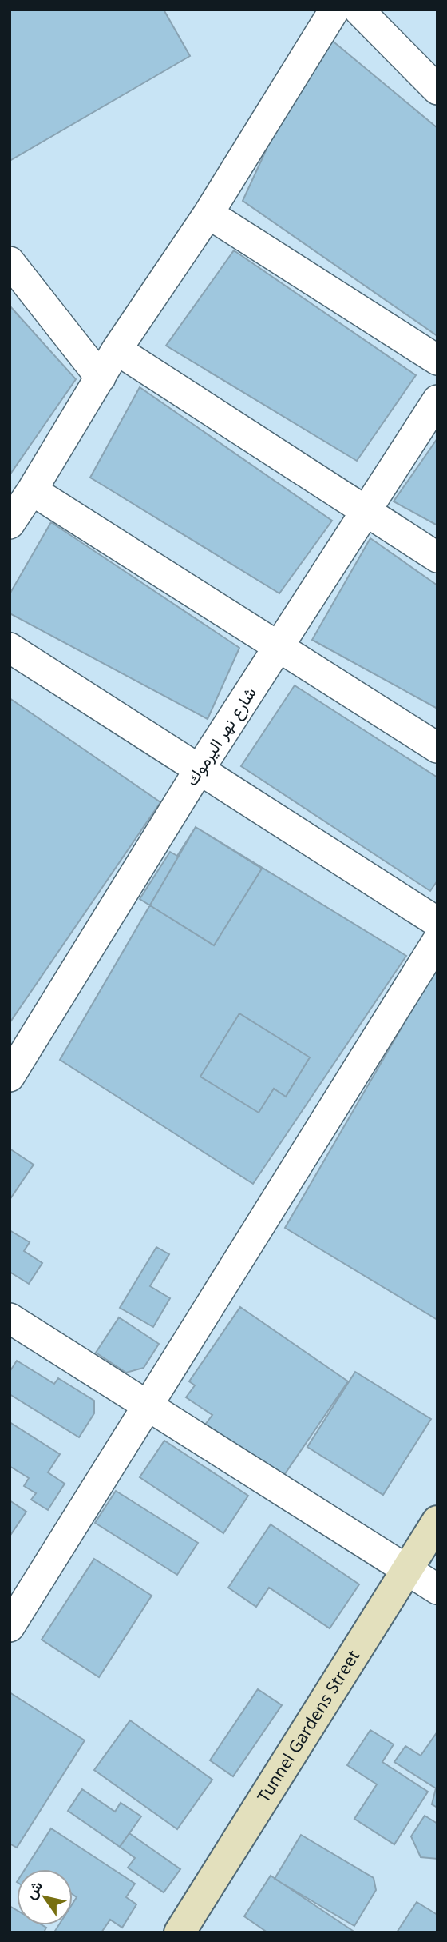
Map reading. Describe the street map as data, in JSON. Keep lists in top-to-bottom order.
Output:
{
  "streets": {
    "main road": ["Tunnel Gardens Street"],
    "street": ["شارع نهر اليرموك"]
  },
  "north": "top left"
}
